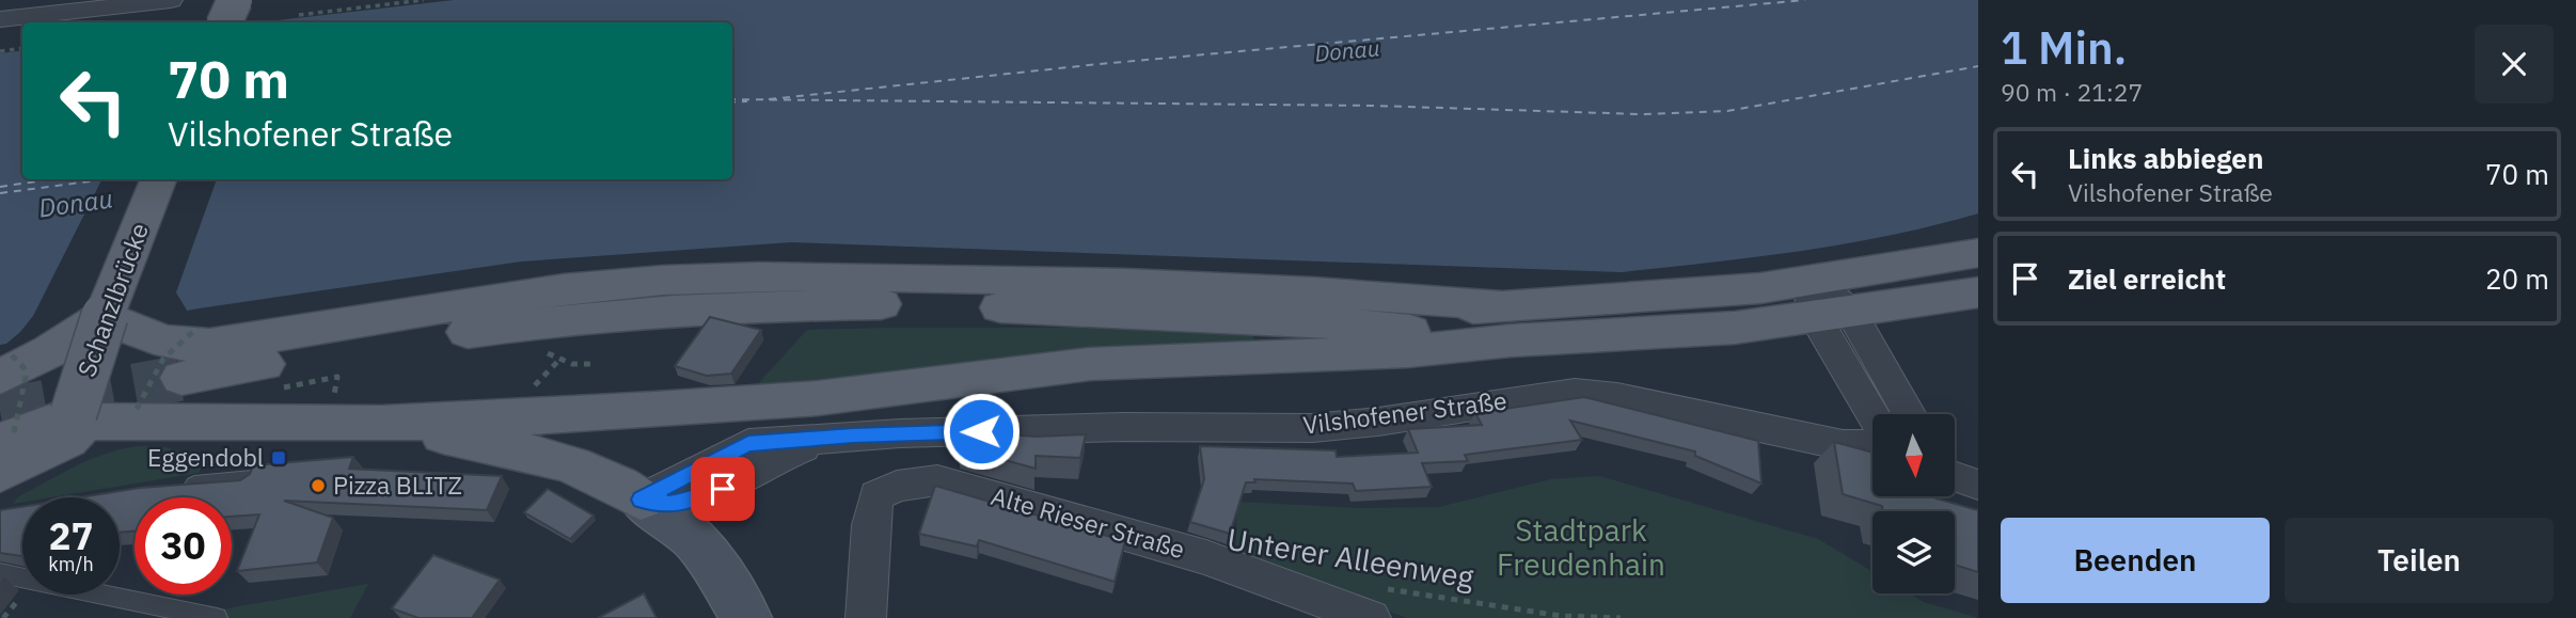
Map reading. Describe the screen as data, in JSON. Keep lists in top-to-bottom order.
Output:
{
  "streets": {
    "main road": ["Schanzlbrücke"],
    "street": ["Vilshofener Straße", "Alte Rieser Straße"],
    "path": ["Unterer Alleenweg"]
  },
  "crossings": [
    ["Alte Rieser Straße", "Unterer Alleenweg"]
  ],
  "water": ["Donau"],
  "parks": ["Stadtpark Freudenhain"],
  "places": {
    "transit": ["Eggendobl"],
    "other": ["Pizza BLITZ"]
  },
  "north": "bottom",
  "page": {
    "heading": ["1 Min.", "90 m · 21:27"],
    "turn": ["70 m", "Vilshofener Straße"],
    "list": [
      {
        "name": "Links abbiegen",
        "note": "Vilshofener Straße",
        "value": "70 m"
      },
      {
        "name": "Ziel erreicht",
        "value": "20 m"
      }
    ],
    "speed": "27 km/h",
    "limit": "30",
    "buttons": ["Beenden", "Teilen"]
  }
}
